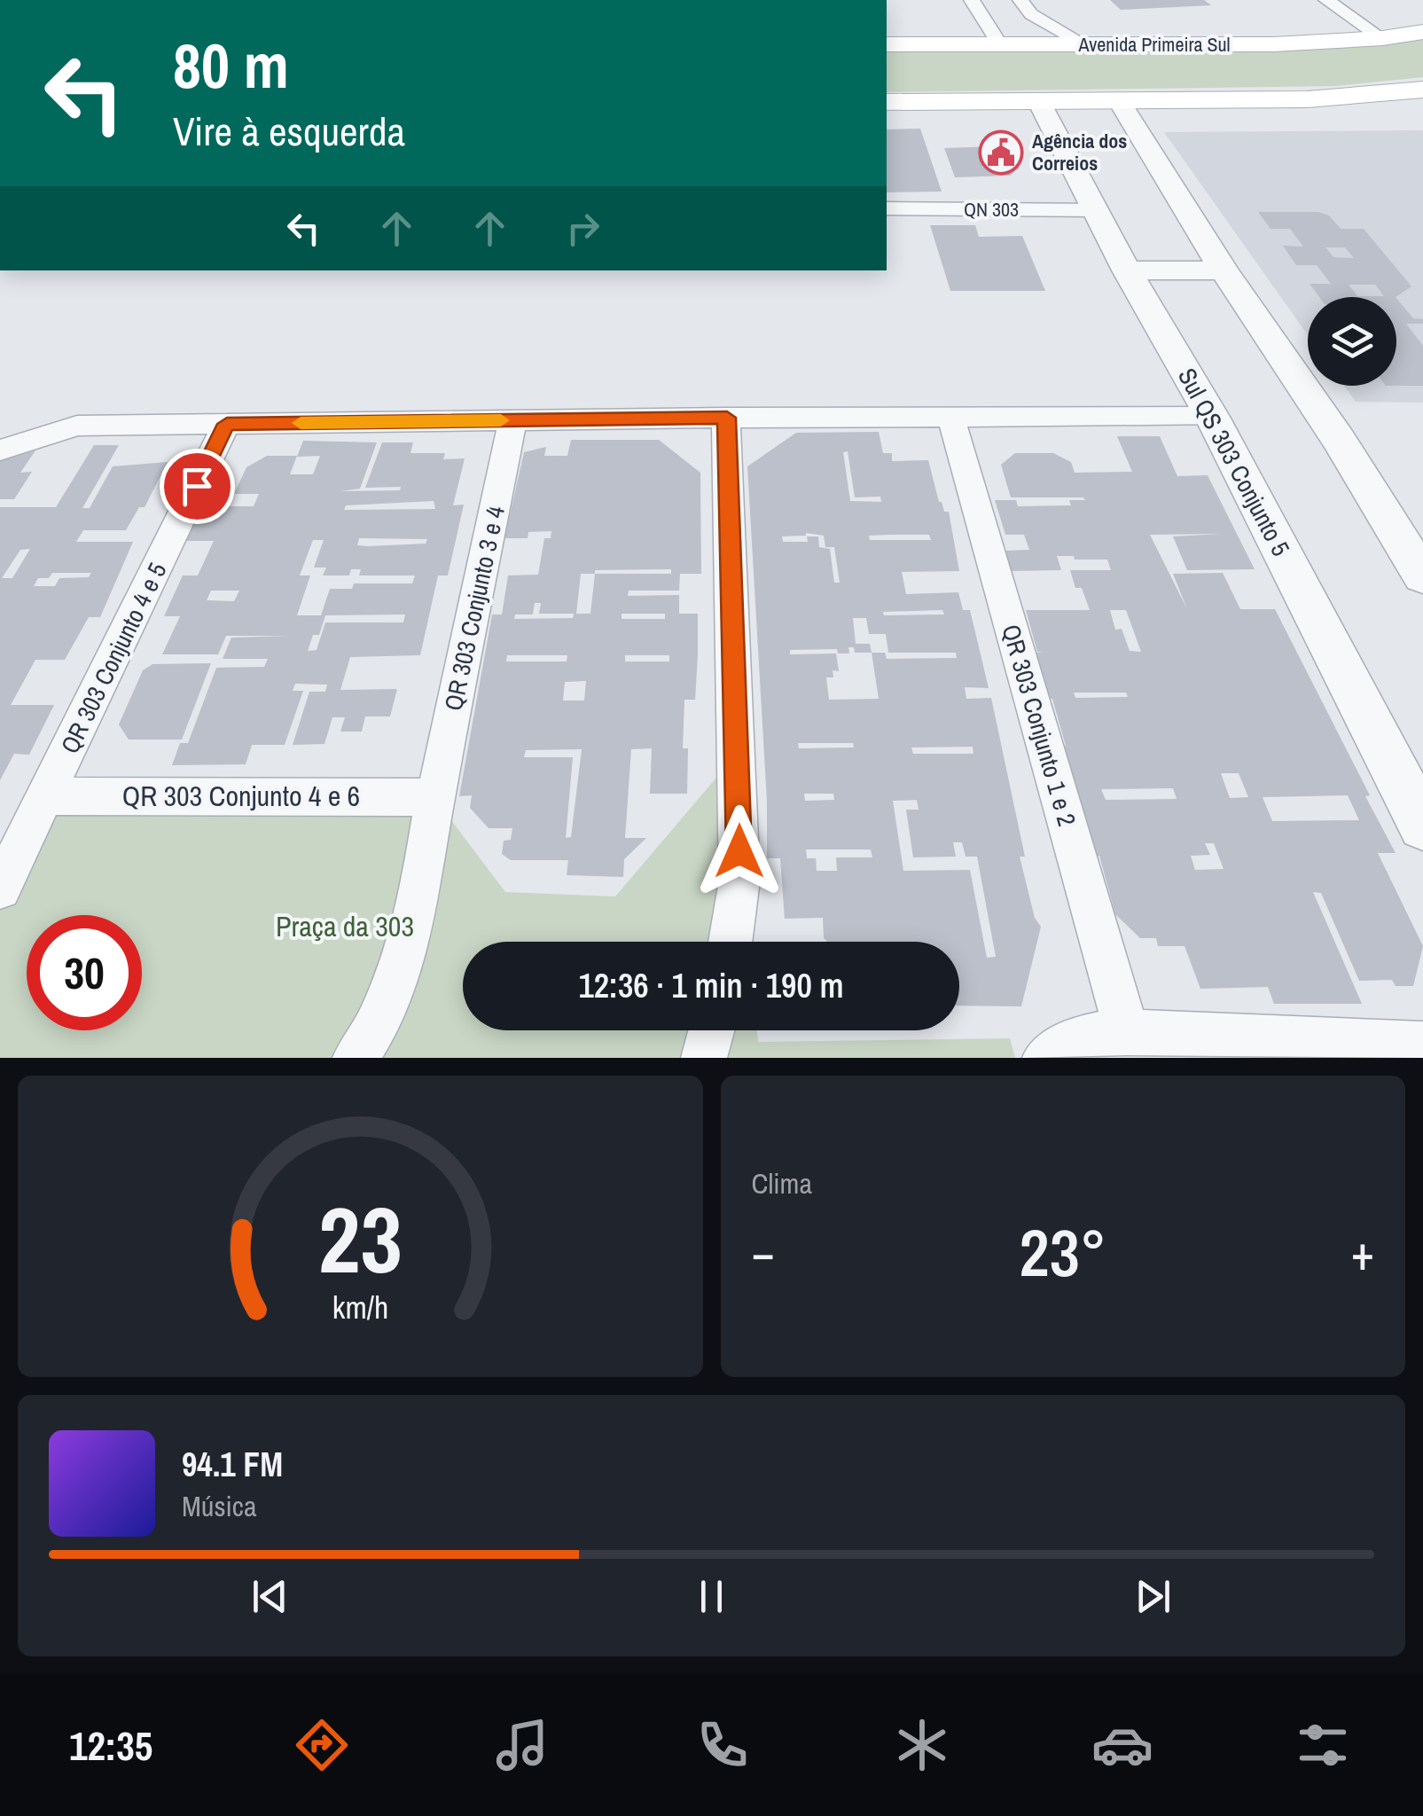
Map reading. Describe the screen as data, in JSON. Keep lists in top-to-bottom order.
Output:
{
  "streets": {
    "main road": ["Avenida Primeira Sul"],
    "street": [
      "QN 303",
      "Sul QS 303 Conjunto 5",
      "QR 303 Conjunto 3 e 4",
      "QR 303 Conjunto 4 e 5",
      "QR 303 Conjunto 1 e 2",
      "QR 303 Conjunto 4 e 6"
    ]
  },
  "crossings": [
    ["QN 303", "Sul QS 303 Conjunto 5"],
    ["QR 303 Conjunto 3 e 4", "QR 303 Conjunto 4 e 6"],
    ["QR 303 Conjunto 4 e 5", "QR 303 Conjunto 4 e 6"]
  ],
  "parks": ["Praça da 303"],
  "places": {
    "public building": ["Agência dos Correios"]
  },
  "page": {
    "turn": ["80 m", "Vire à esquerda"],
    "limit": "30",
    "trip": "12:36 · 1 min · 190 m",
    "tile": "Clima",
    "heat": ["−", "23°", "+"],
    "song": ["94.1 FM", "Música"],
    "tabs": "12:35",
    "gauge": ["23", "km/h"]
  }
}
